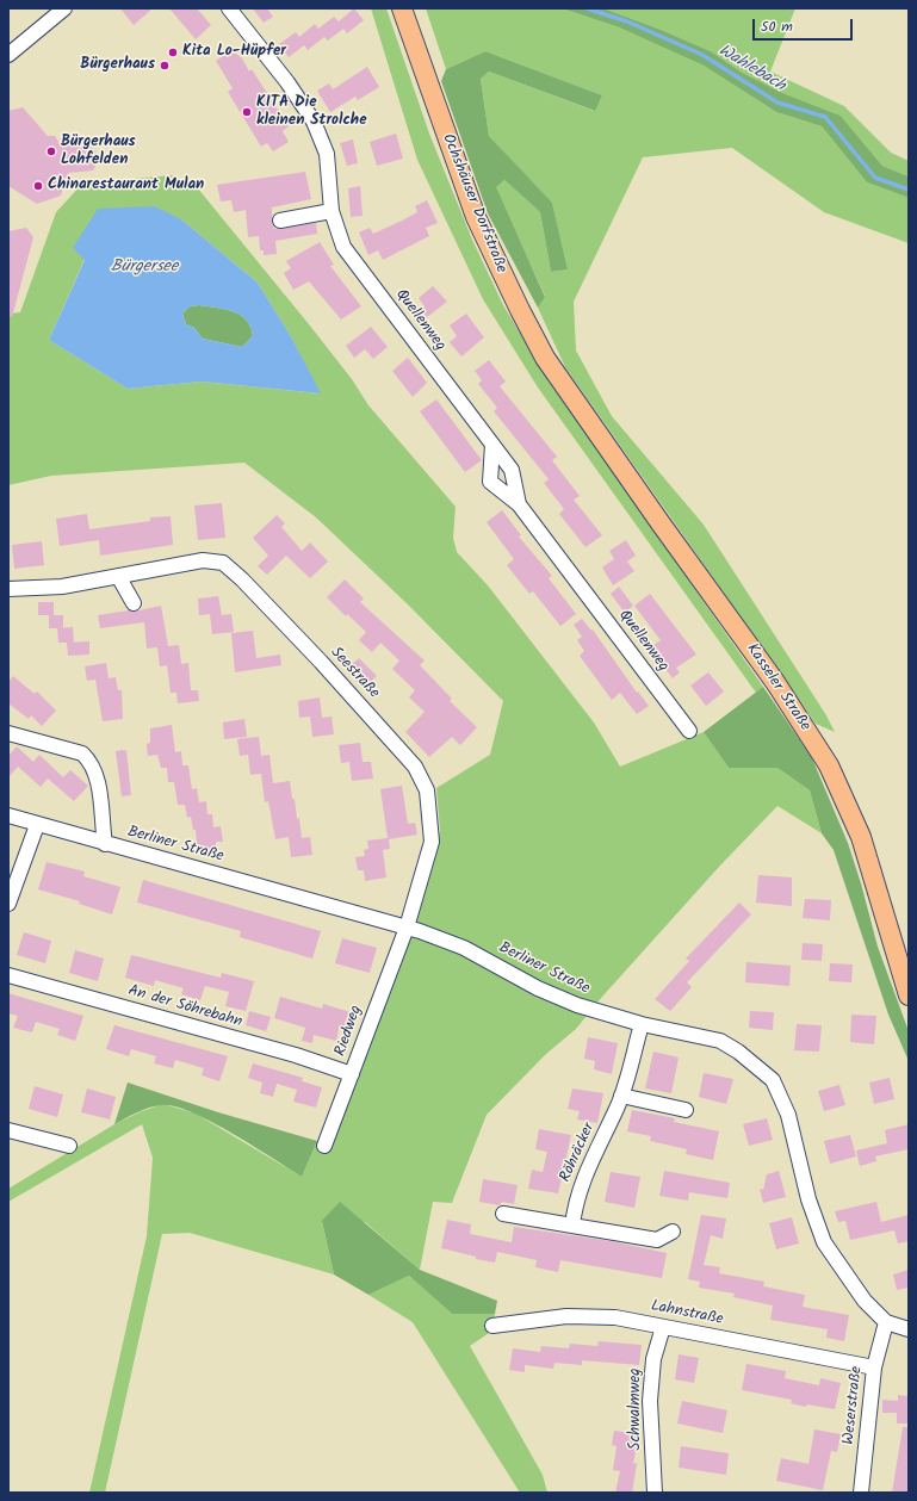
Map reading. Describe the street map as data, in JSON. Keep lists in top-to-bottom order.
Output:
{
  "streets": {
    "main road": ["Ochshäuser Dorfstraße", "Kasseler Straße"],
    "street": [
      "Quellenweg",
      "Seestraße",
      "Berliner Straße",
      "An der Söhrebahn",
      "Riedweg",
      "Röhräcker",
      "Lahnstraße",
      "Weserstraße",
      "Schwalmweg"
    ]
  },
  "crossings": [
    ["Ochshäuser Dorfstraße", "Kasseler Straße"],
    ["Seestraße", "Berliner Straße"],
    ["Seestraße", "Riedweg"],
    ["Berliner Straße", "Riedweg"],
    ["Berliner Straße", "Röhräcker"],
    ["Berliner Straße", "Weserstraße"],
    ["An der Söhrebahn", "Riedweg"],
    ["Lahnstraße", "Weserstraße"],
    ["Lahnstraße", "Schwalmweg"]
  ],
  "water": ["Wahlebach", "Bürgersee"],
  "places": [
    "Kita Lo-Hüpfer",
    "Bürgerhaus",
    "KITA Die kleinen Strolche",
    "Bürgerhaus Lohfelden",
    "Chinarestaurant Mulan"
  ],
  "scale_bar": "50 m"
}
